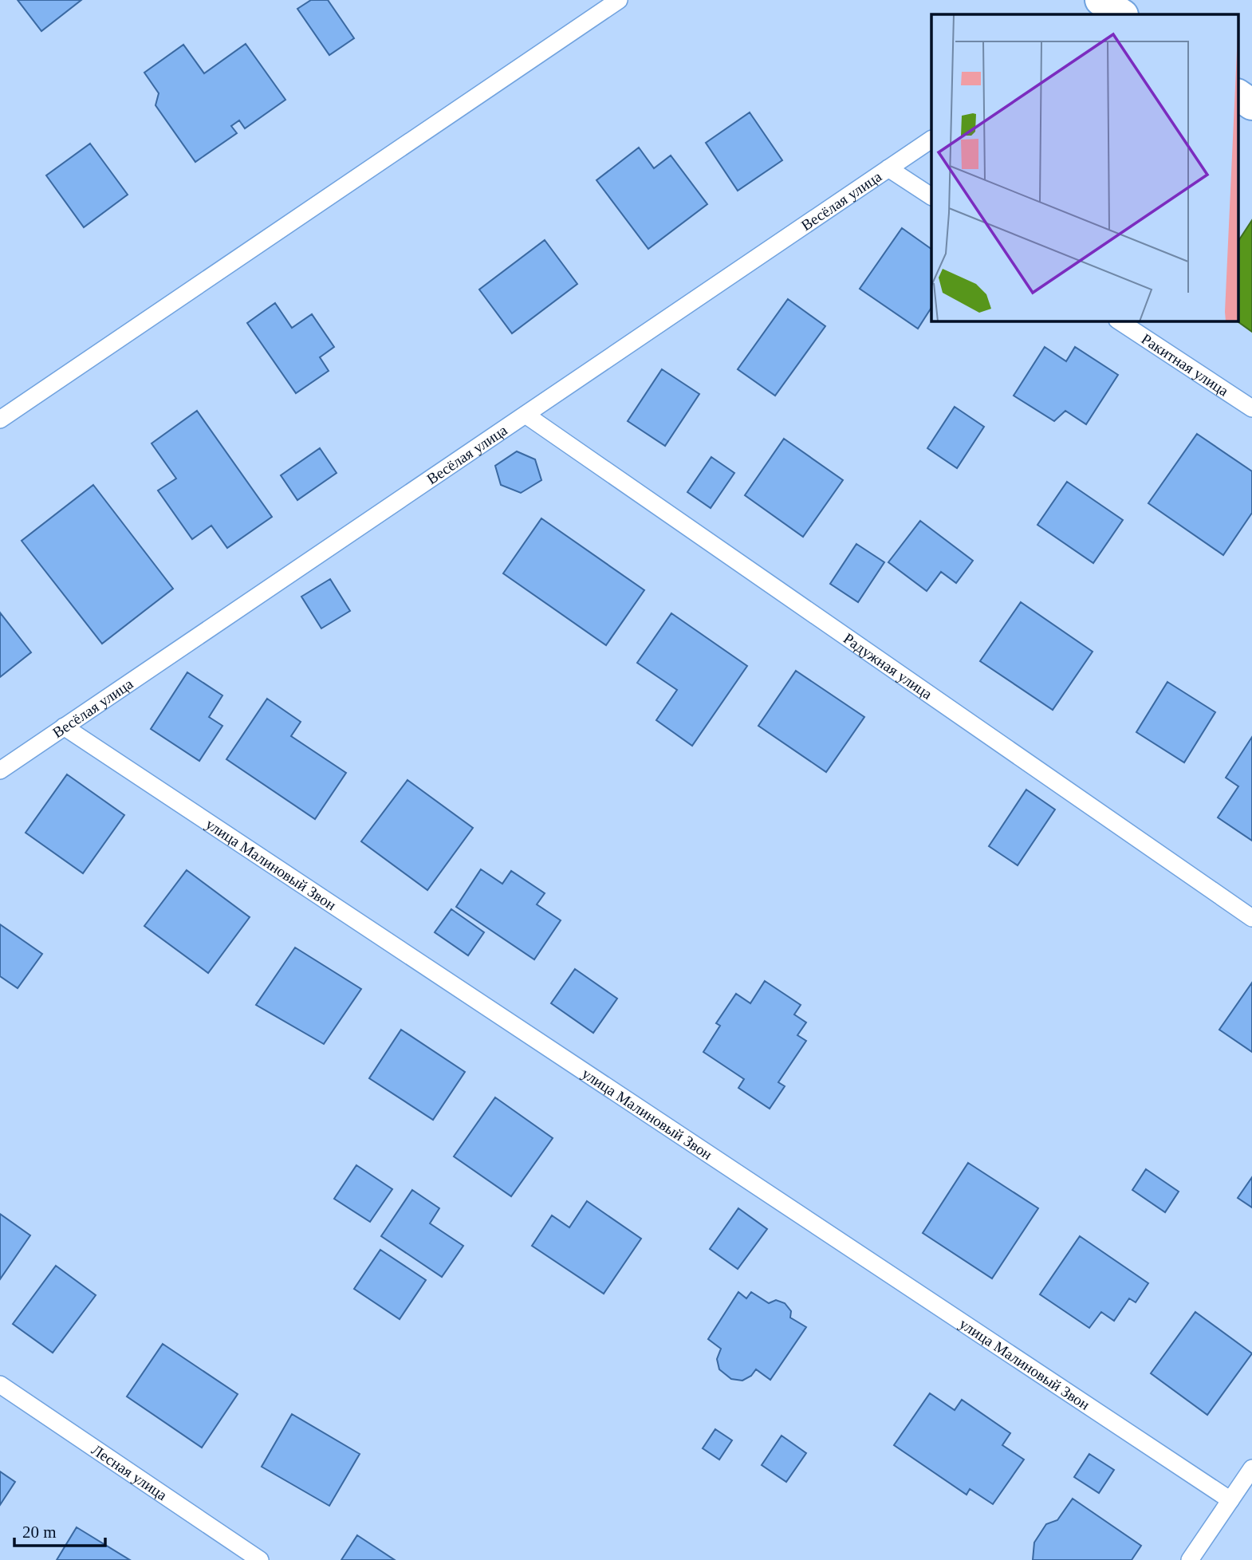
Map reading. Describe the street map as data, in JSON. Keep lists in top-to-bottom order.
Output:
{
  "streets": {
    "lane": [
      "Весёлая улица",
      "Ракитная улица",
      "Радужная улица",
      "улица Малиновый Звон",
      "Лесная улица"
    ]
  },
  "crossings": [
    ["Весёлая улица", "Радужная улица"],
    ["Весёлая улица", "улица Малиновый Звон"]
  ],
  "scale_bar": "20 m"
}
